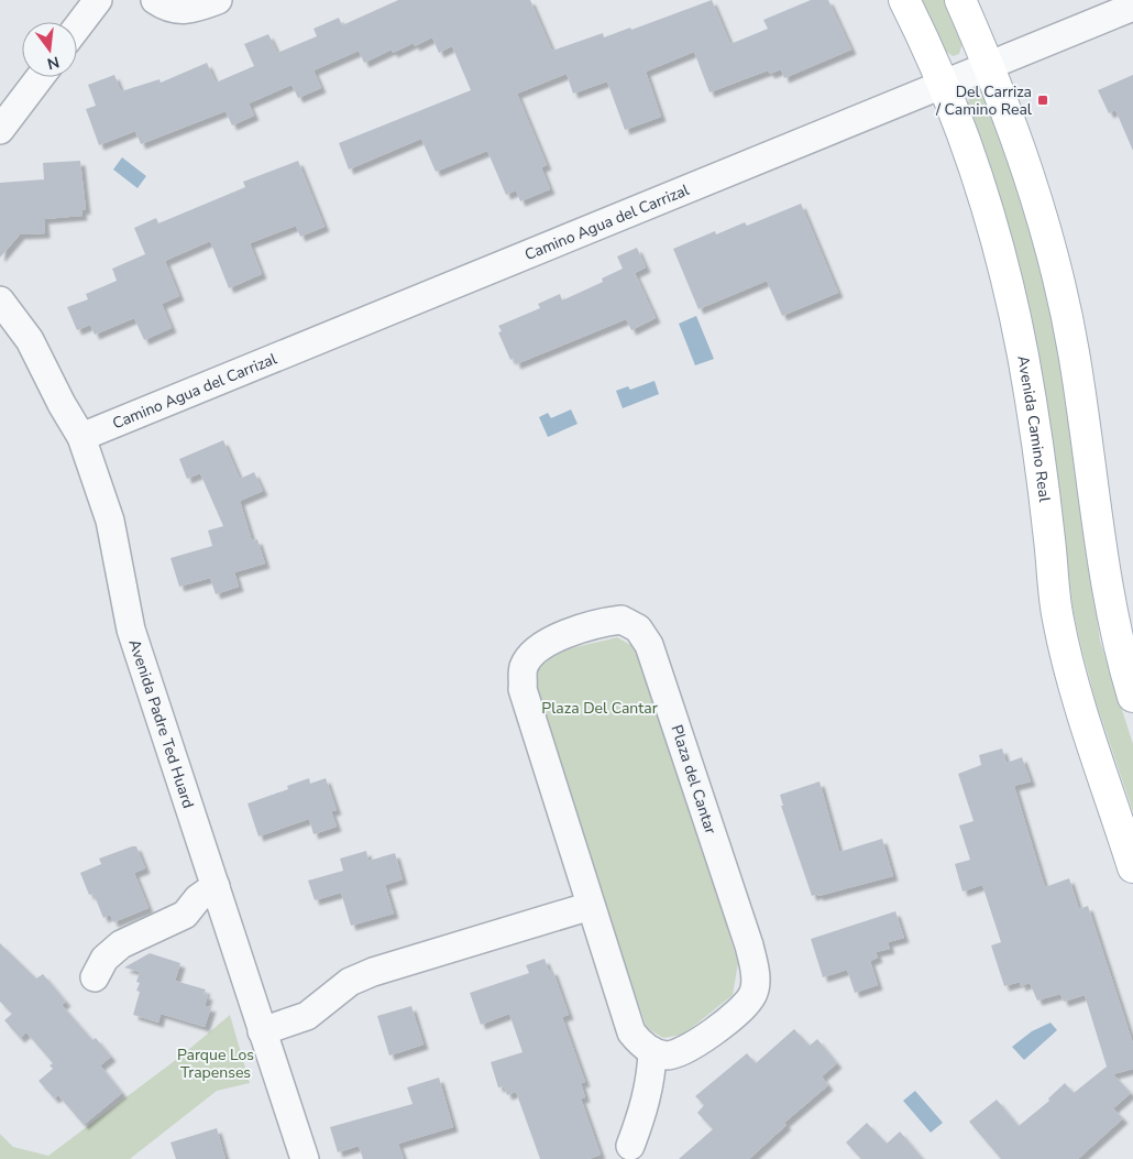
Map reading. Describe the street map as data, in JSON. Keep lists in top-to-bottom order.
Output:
{
  "streets": {
    "main road": ["Avenida Camino Real"],
    "street": ["Camino Agua del Carrizal", "Avenida Padre Ted Huard", "Plaza del Cantar"]
  },
  "crossings": [
    ["Camino Agua del Carrizal", "Avenida Camino Real"],
    ["Camino Agua del Carrizal", "Avenida Padre Ted Huard"]
  ],
  "parks": ["Plaza Del Cantar", "Parque Los Trapenses"],
  "places": {
    "transit": ["Del Carriza / Camino Real"]
  },
  "north": "bottom"
}
